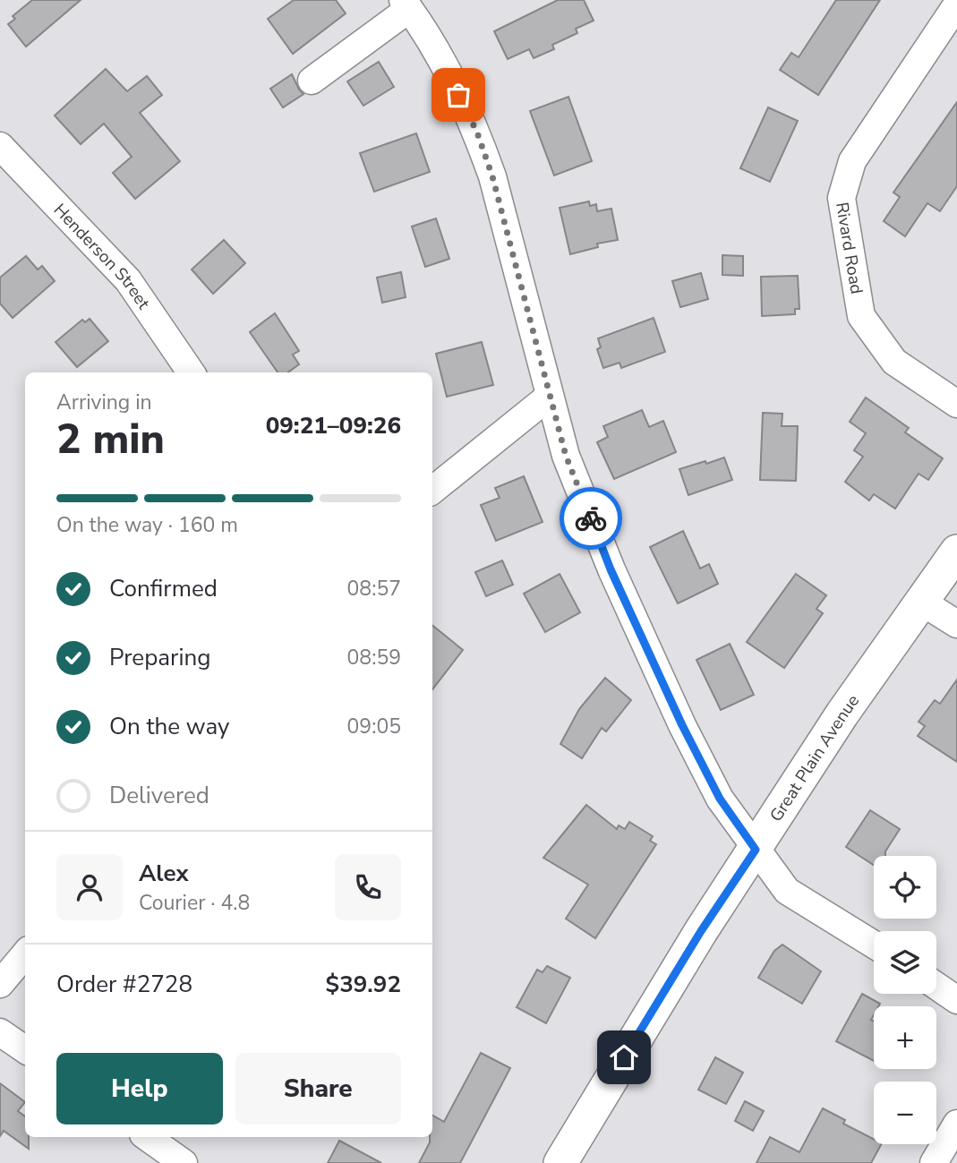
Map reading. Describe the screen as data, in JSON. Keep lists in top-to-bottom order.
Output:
{
  "streets": {
    "main road": ["Great Plain Avenue"],
    "street": ["Rivard Road", "Henderson Street"]
  },
  "page": {
    "heading": ["2 min", "Arriving in", "09:21–09:26"],
    "panel": [
      "Alex",
      "Courier · 4.8",
      "Order #2728",
      "$39.92"
    ],
    "bar": "On the way · 160 m",
    "list": [
      ["Confirmed", "08:57"],
      ["Preparing", "08:59"],
      ["On the way", "09:05"],
      "Delivered"
    ],
    "map_buttons": ["+", "−"],
    "buttons": ["Help", "Share"]
  }
}
